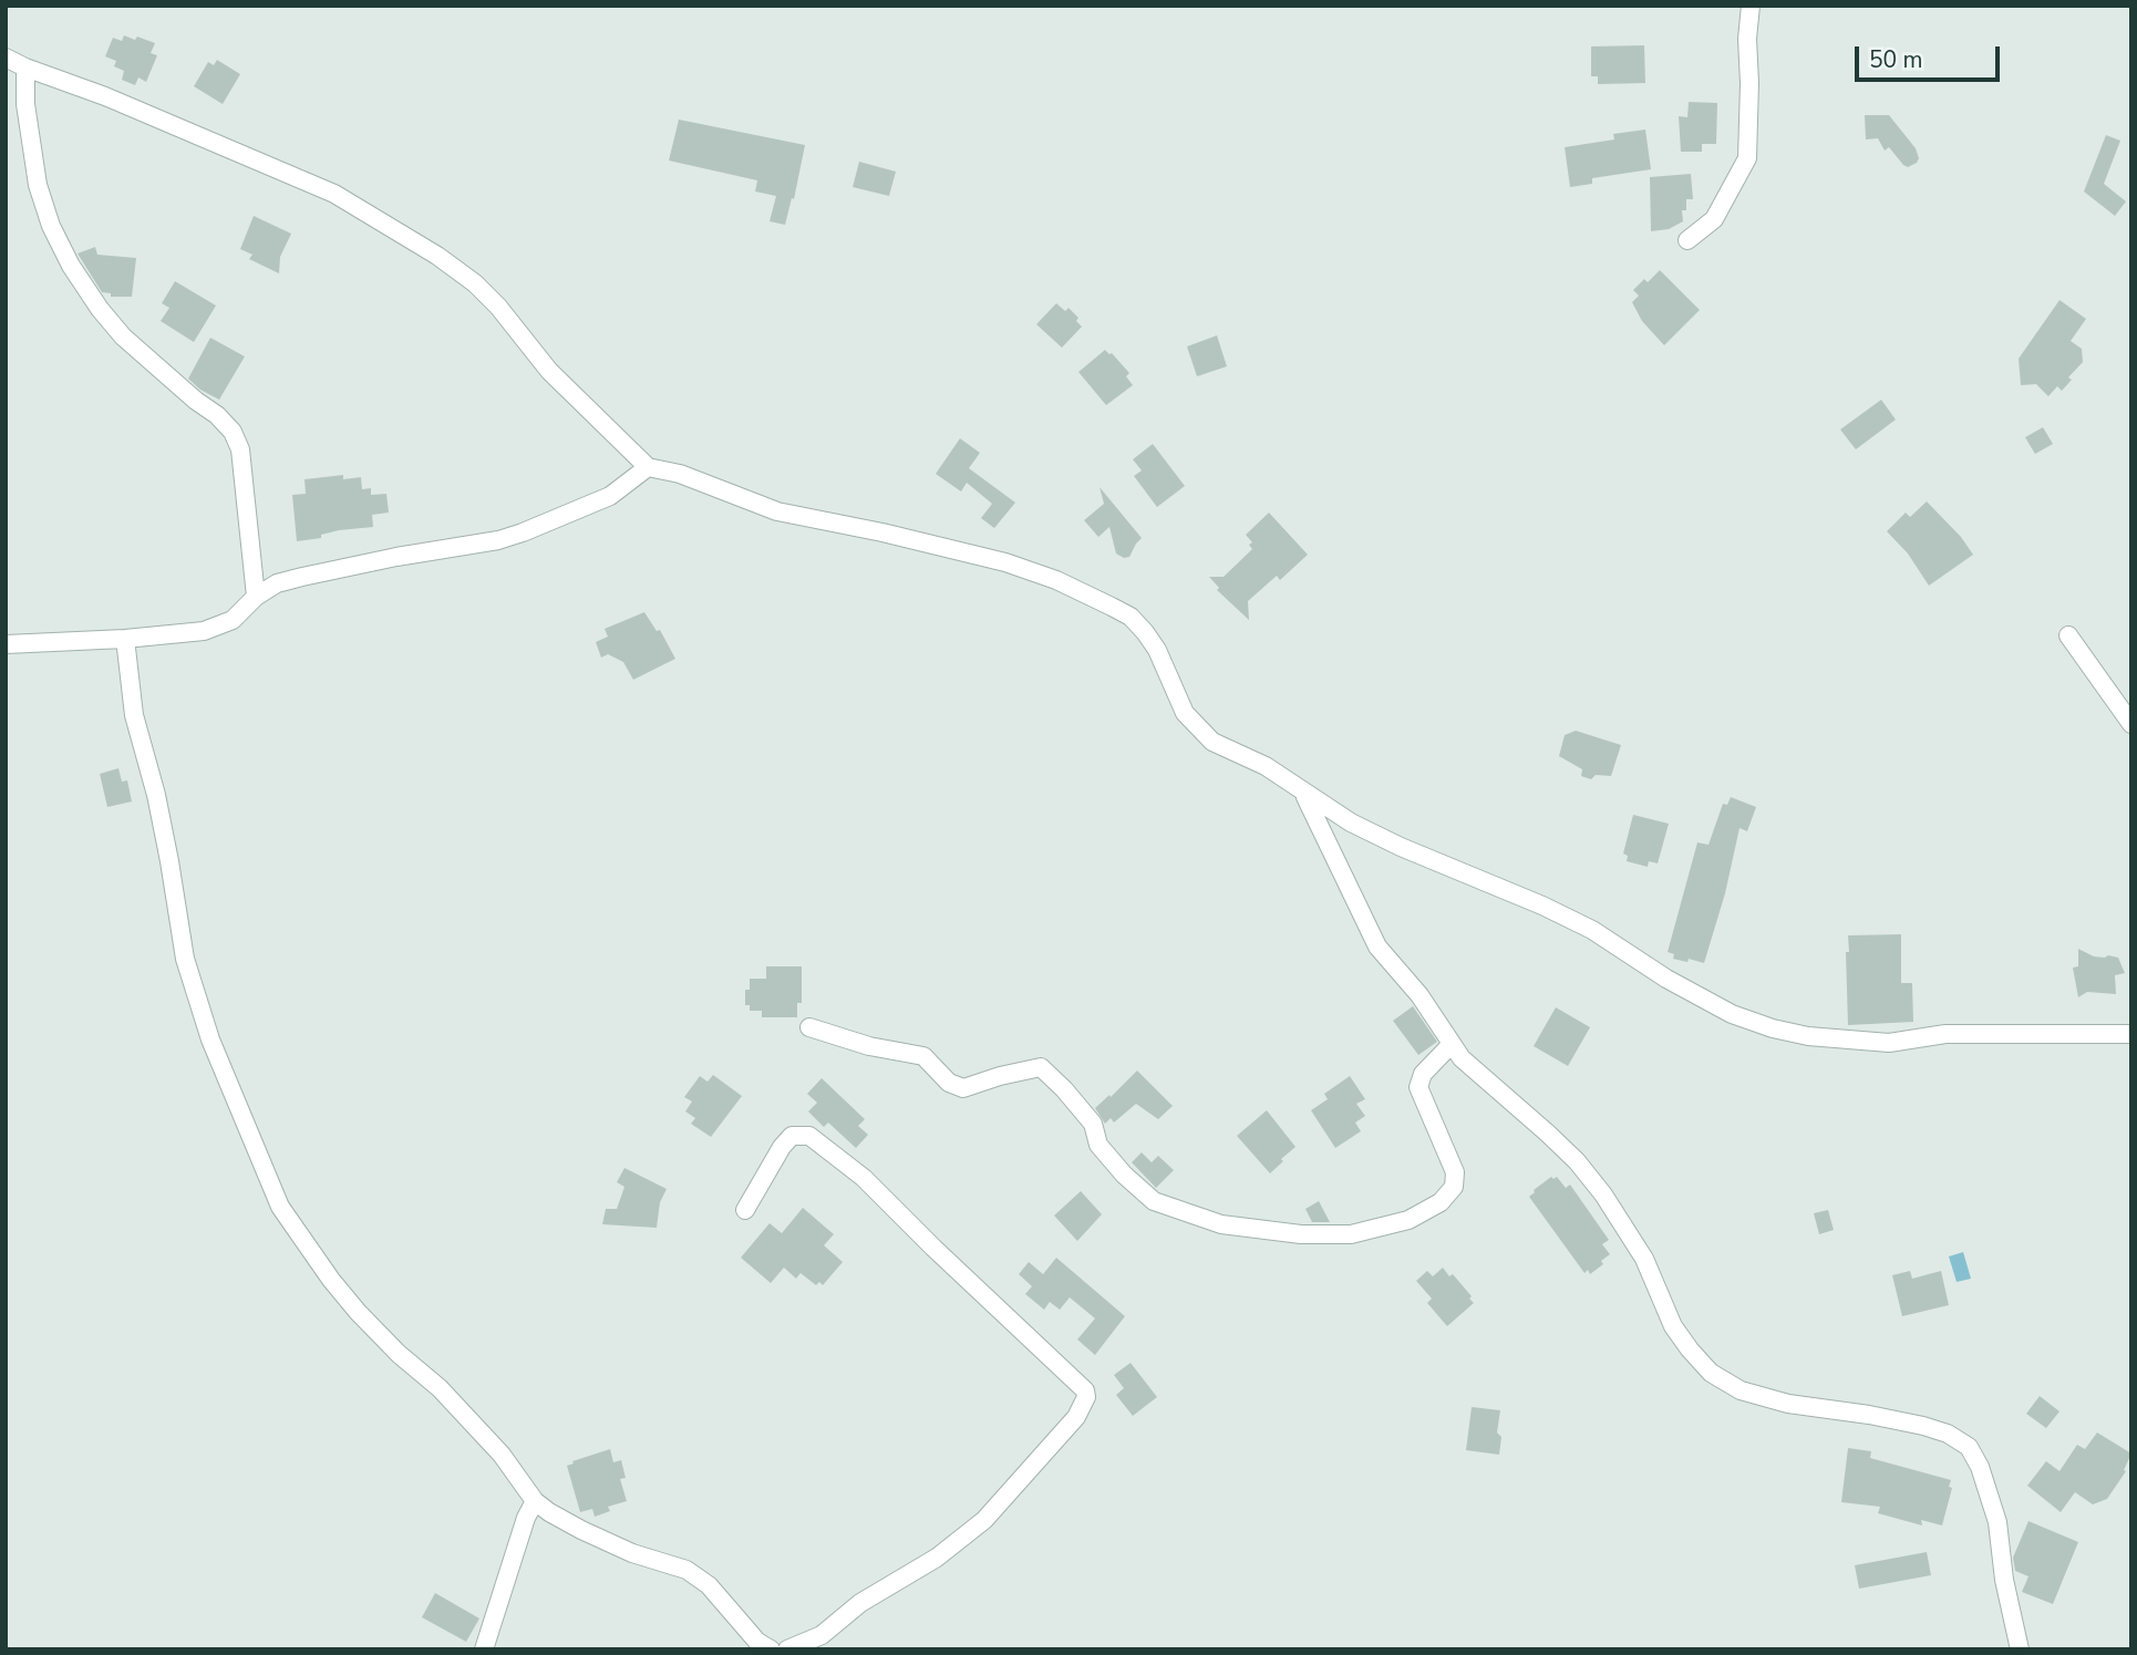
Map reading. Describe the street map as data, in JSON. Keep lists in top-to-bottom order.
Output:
{
  "scale_bar": "50 m"
}
